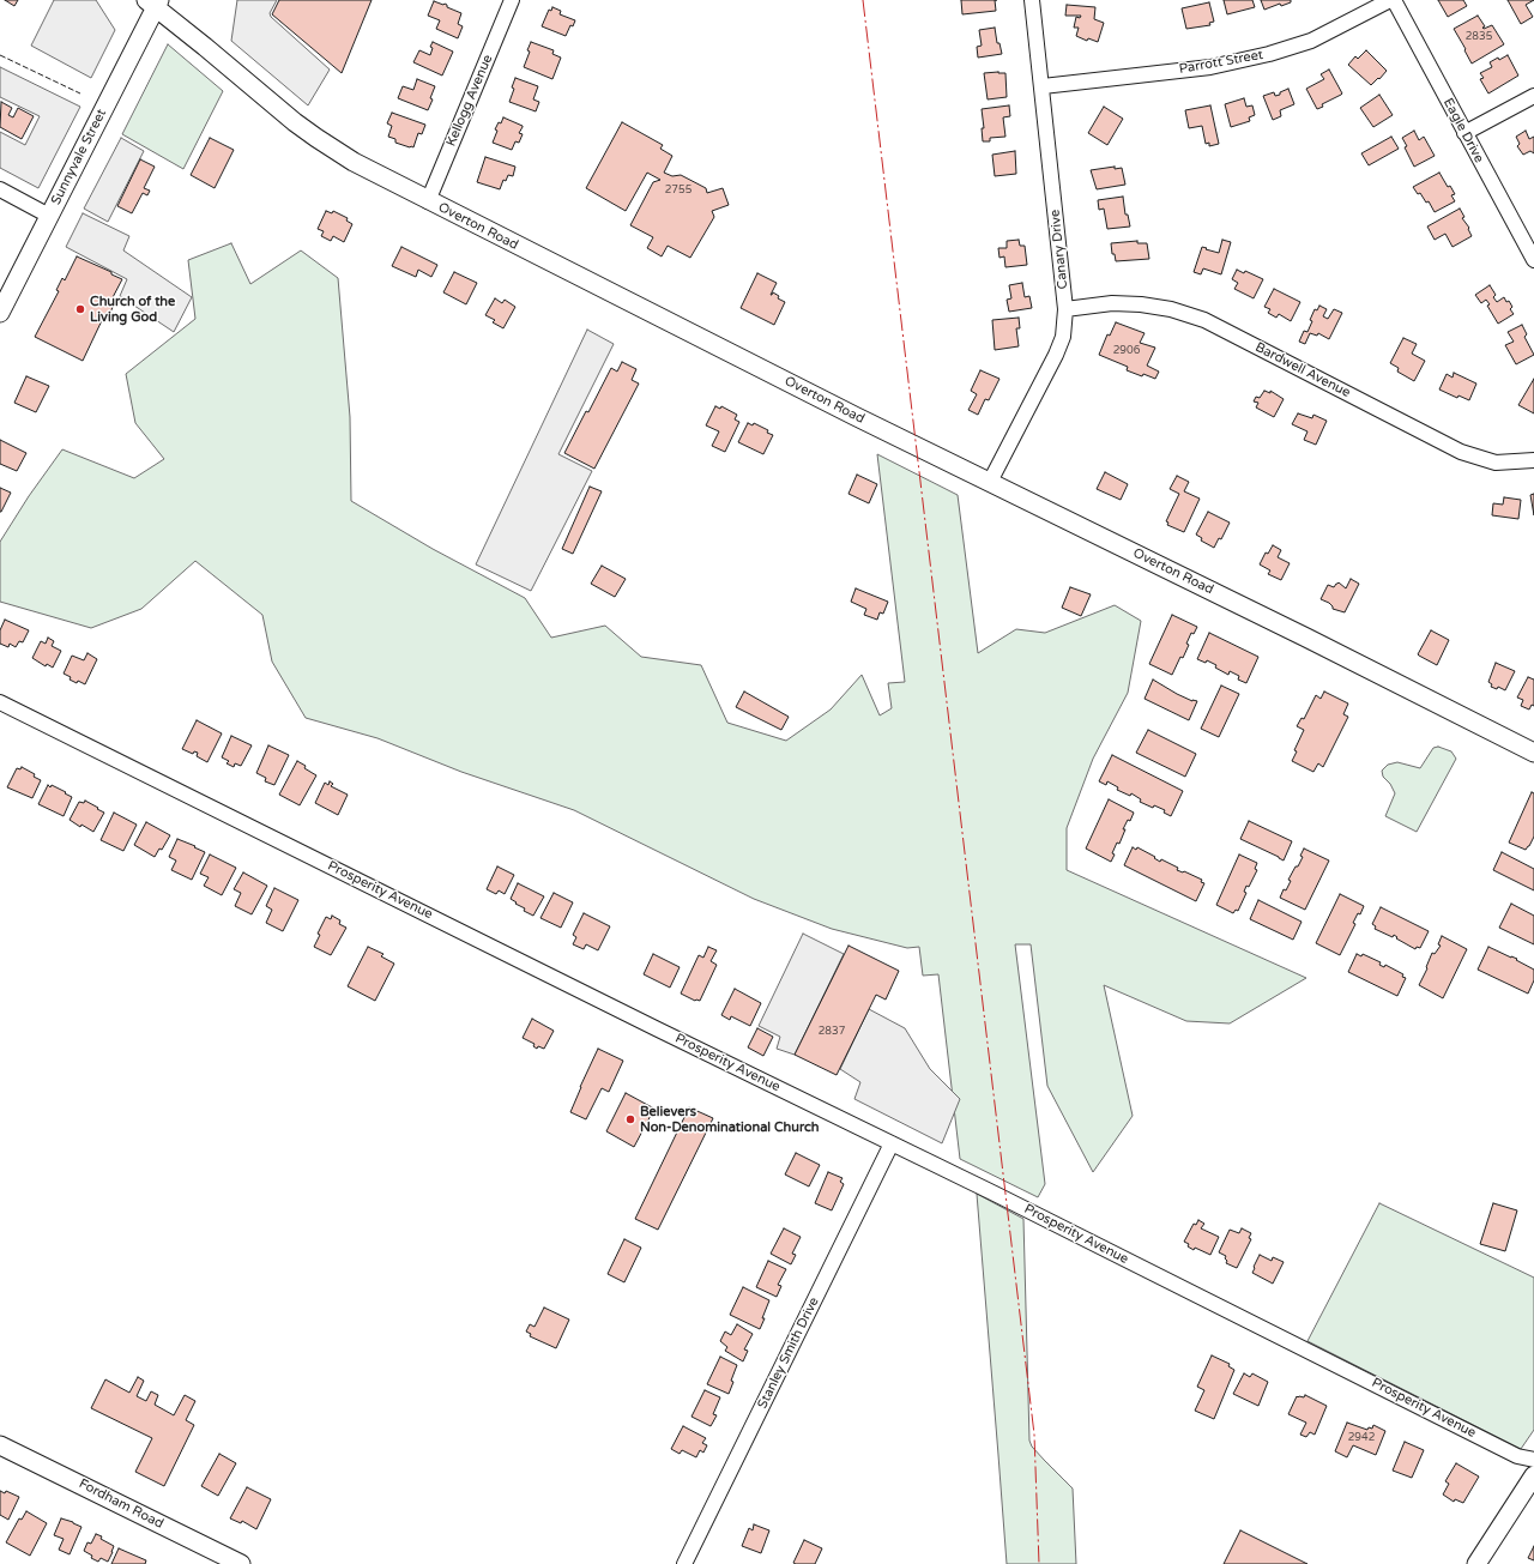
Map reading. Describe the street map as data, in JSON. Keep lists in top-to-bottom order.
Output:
{
  "streets": {
    "street": [
      "Parrott Street",
      "Kellogg Avenue",
      "Eagle Drive",
      "Sunnyvale Street",
      "Overton Road",
      "Canary Drive",
      "Bardwell Avenue",
      "Prosperity Avenue",
      "Stanley Smith Drive",
      "Fordham Road"
    ]
  },
  "crossings": [
    ["Parrott Street", "Canary Drive"],
    ["Kellogg Avenue", "Overton Road"],
    ["Sunnyvale Street", "Overton Road"],
    ["Overton Road", "Canary Drive"],
    ["Canary Drive", "Bardwell Avenue"],
    ["Prosperity Avenue", "Stanley Smith Drive"]
  ],
  "places": ["Church of the Living God", "Believers Non-Denominational Church"],
  "house_numbers": [
    "2835",
    "2755",
    "2906",
    "2837",
    "2942"
  ]
}
